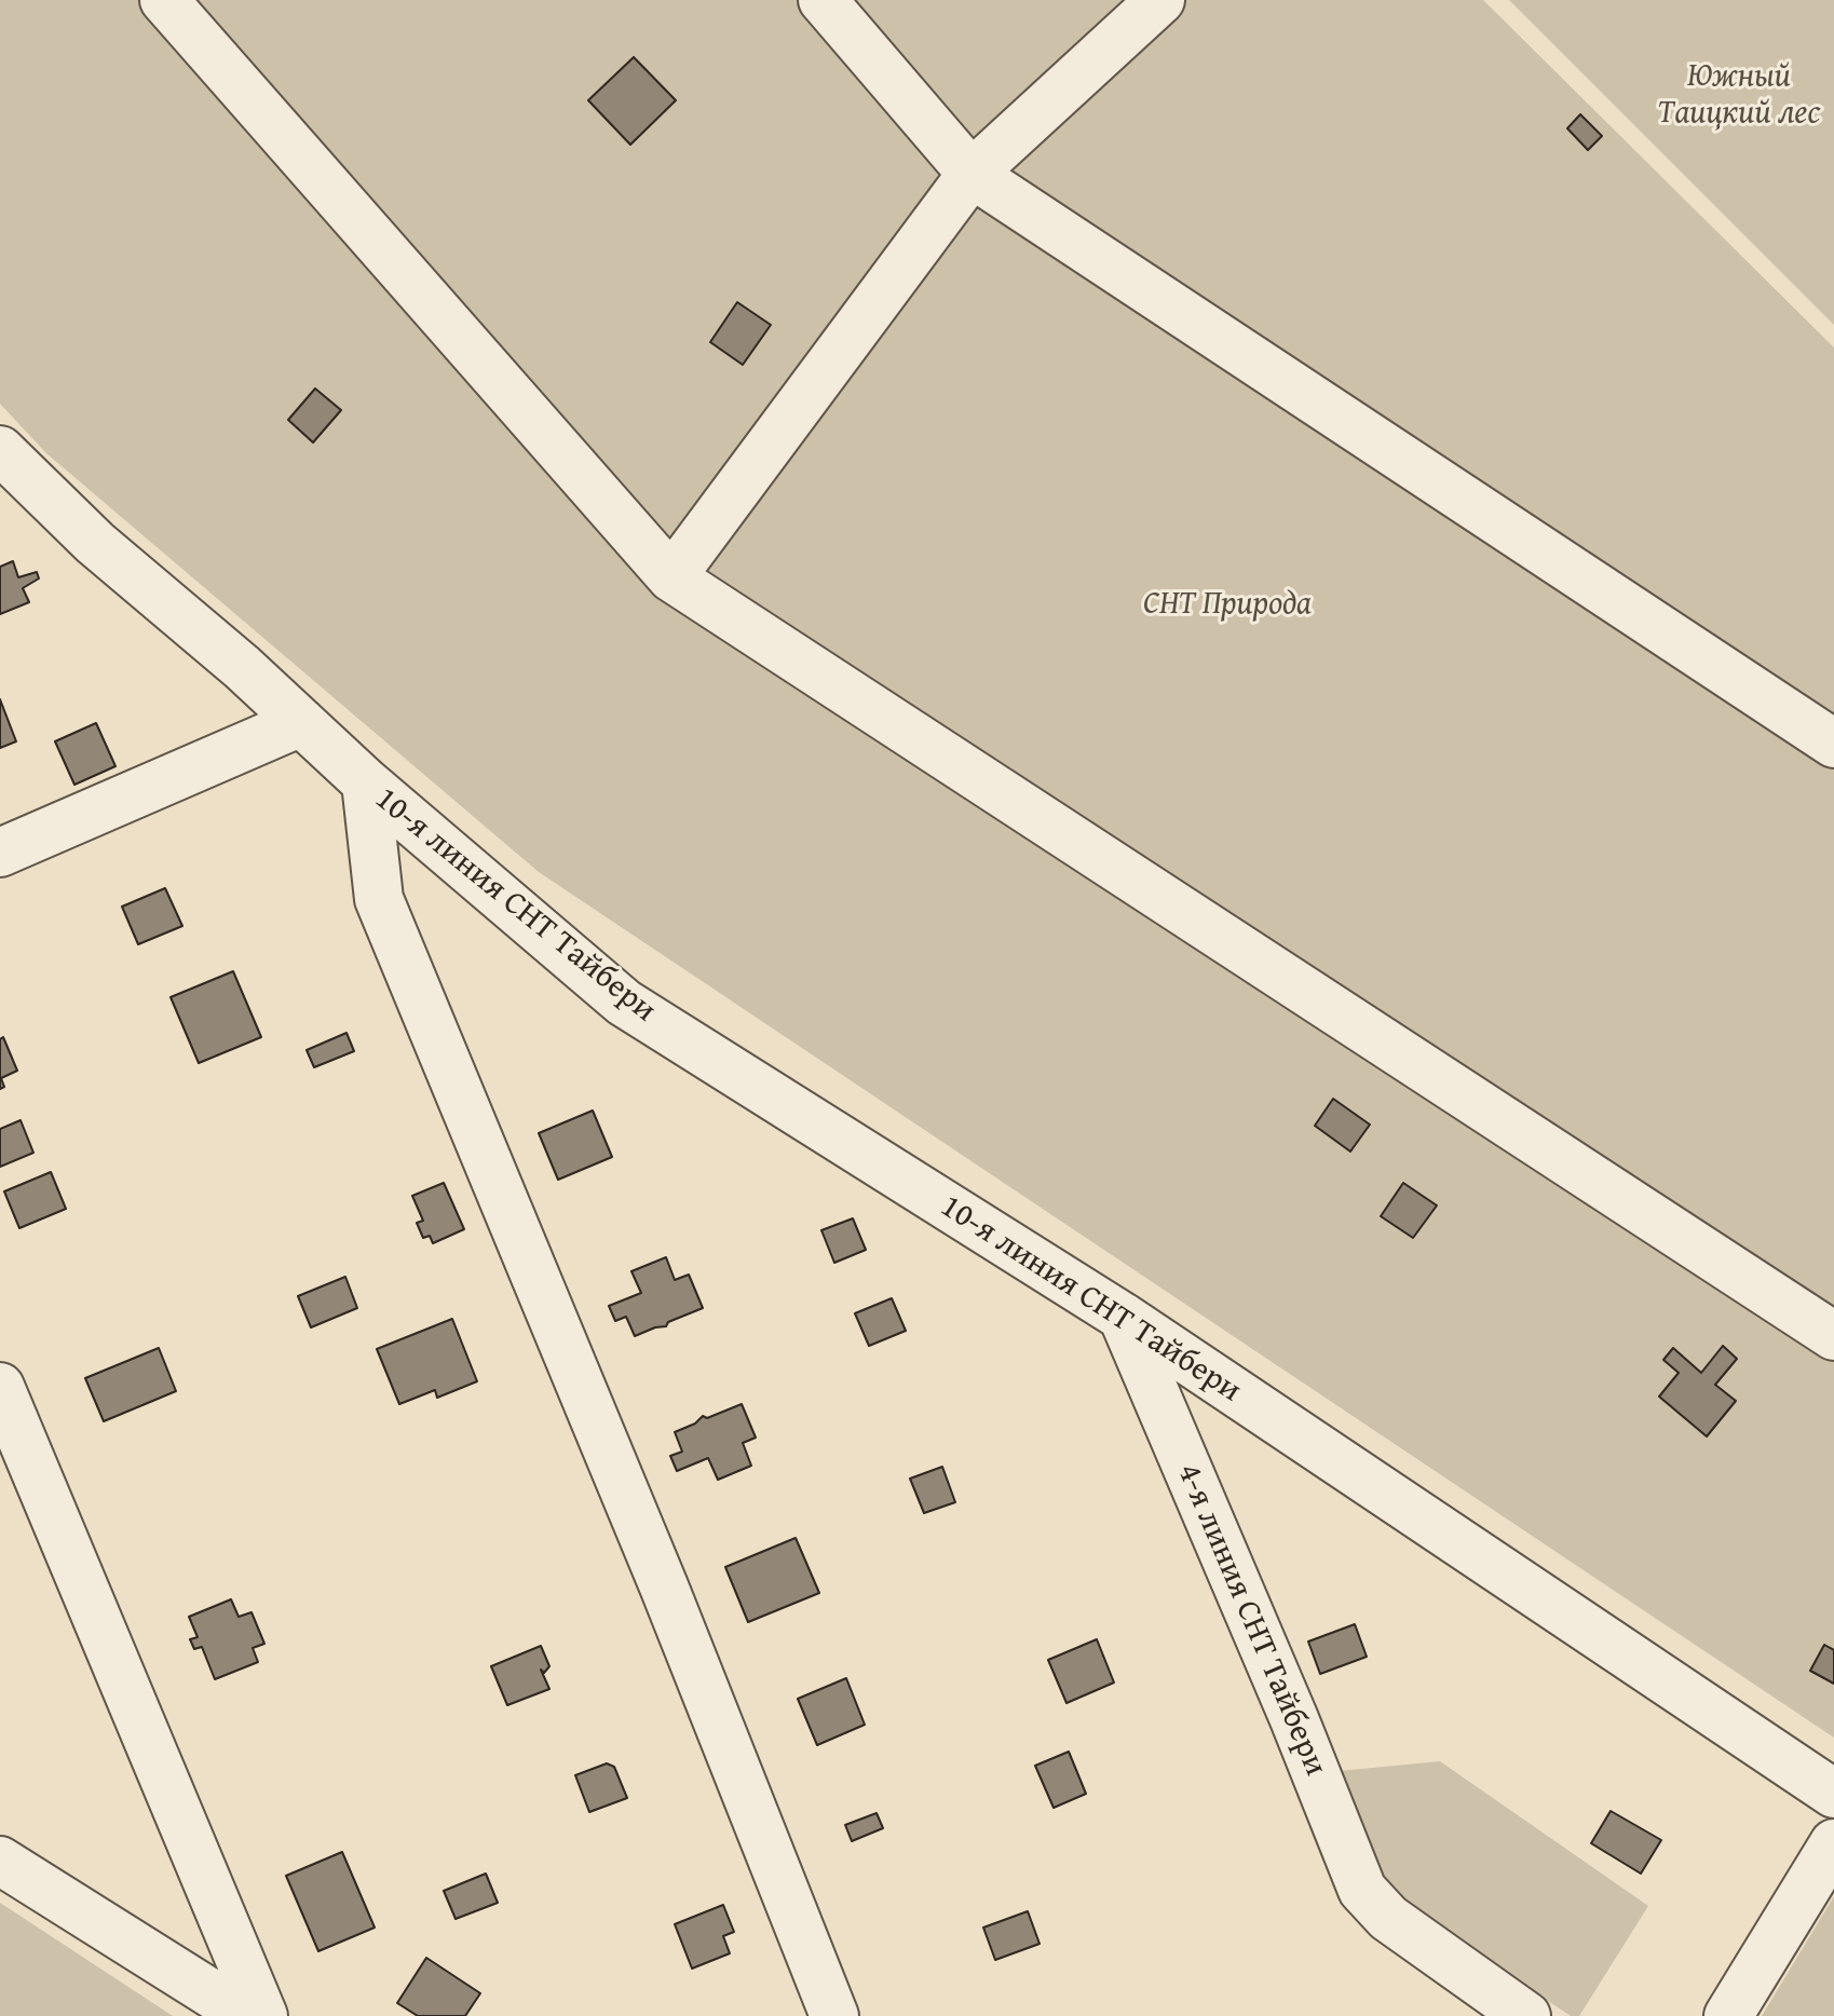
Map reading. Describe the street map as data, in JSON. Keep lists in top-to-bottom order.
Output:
{
  "streets": {
    "street": ["10-я линия СНТ Тайбери", "4-я линия СНТ Тайбери"]
  },
  "crossings": [
    ["10-я линия СНТ Тайбери", "4-я линия СНТ Тайбери"]
  ],
  "parks": ["Южный Таицкий лес", "СНТ Природа"]
}
